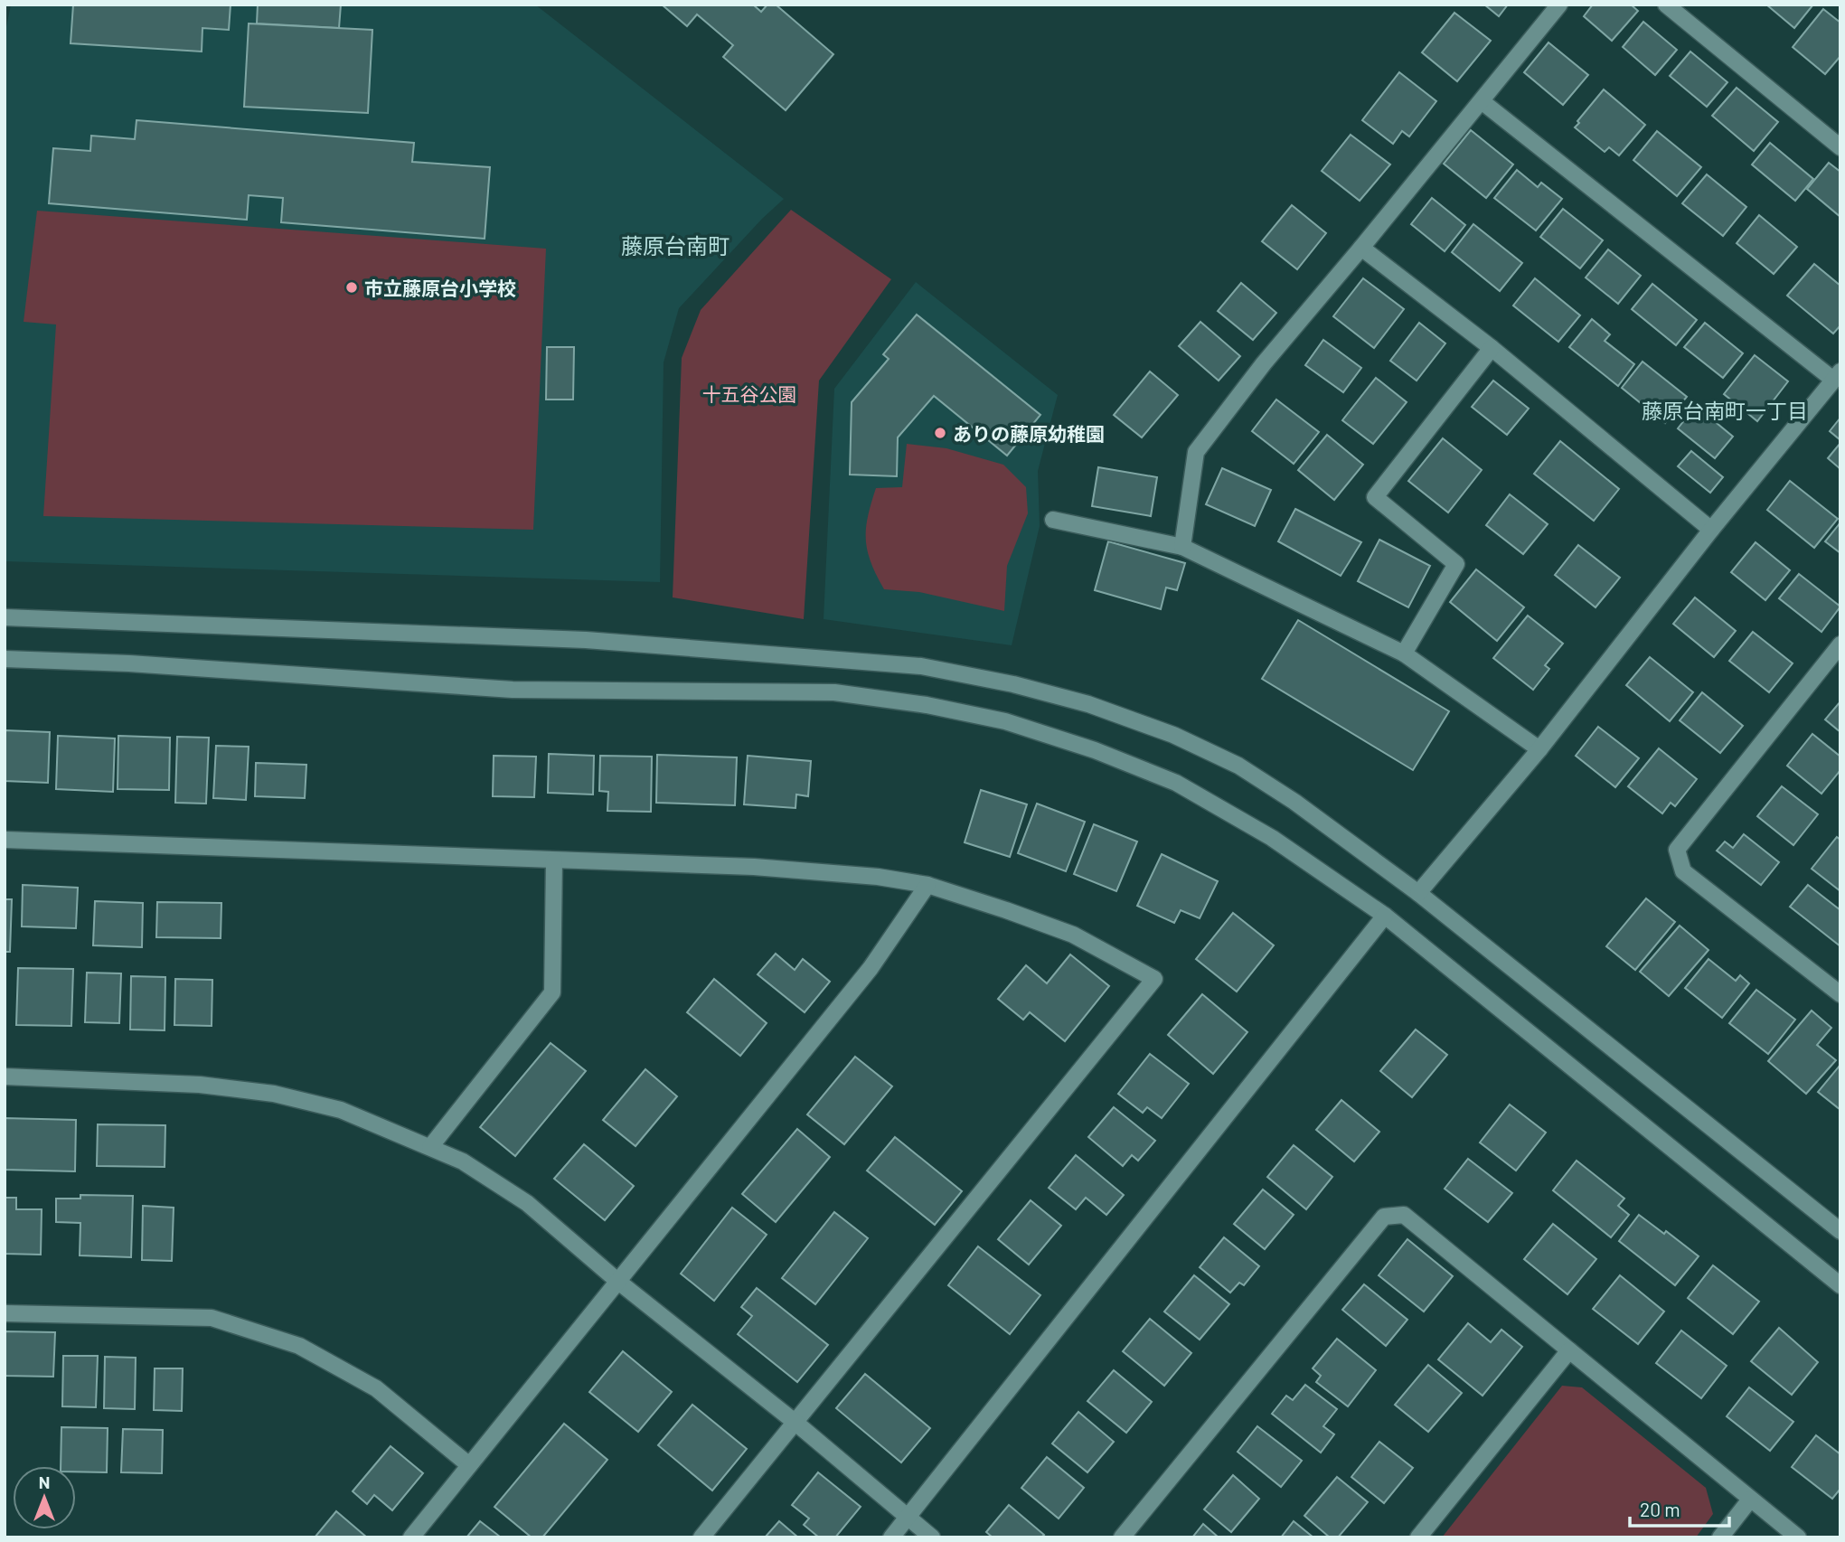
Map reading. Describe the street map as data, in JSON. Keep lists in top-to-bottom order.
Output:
{
  "districts": ["藤原台南町", "藤原台南町一丁目"],
  "parks": ["十五谷公園"],
  "places": ["市立藤原台小学校", "ありの藤原幼稚園"],
  "scale_bar": "20 m",
  "north": "top"
}
